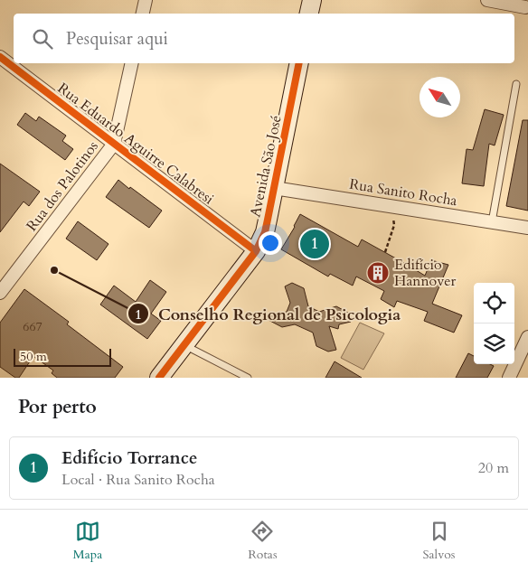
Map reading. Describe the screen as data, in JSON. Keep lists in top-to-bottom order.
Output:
{
  "streets": {
    "street": [
      "Rua Eduardo Aguirre Calabresi",
      "Avenida São José",
      "Rua dos Palotinos",
      "Rua Sanito Rocha"
    ]
  },
  "crossings": [
    ["Rua Eduardo Aguirre Calabresi", "Avenida São José"],
    ["Rua Eduardo Aguirre Calabresi", "Rua dos Palotinos"],
    ["Avenida São José", "Rua Sanito Rocha"]
  ],
  "places": {
    "other": ["Conselho Regional de Psicologia"],
    "building": ["Edifício Hannover"]
  },
  "house_numbers": ["667"],
  "scale_bar": "50 m",
  "north": "top left",
  "page": {
    "search": "Pesquisar aqui",
    "pins": "1",
    "scale": "50 m",
    "heading": "Por perto",
    "list": [
      {
        "mark": "1",
        "name": "Edifício Torrance",
        "note": "Local · Rua Sanito Rocha",
        "value": "20 m"
      }
    ],
    "nav": ["Mapa", "Rotas", "Salvos"]
  }
}
